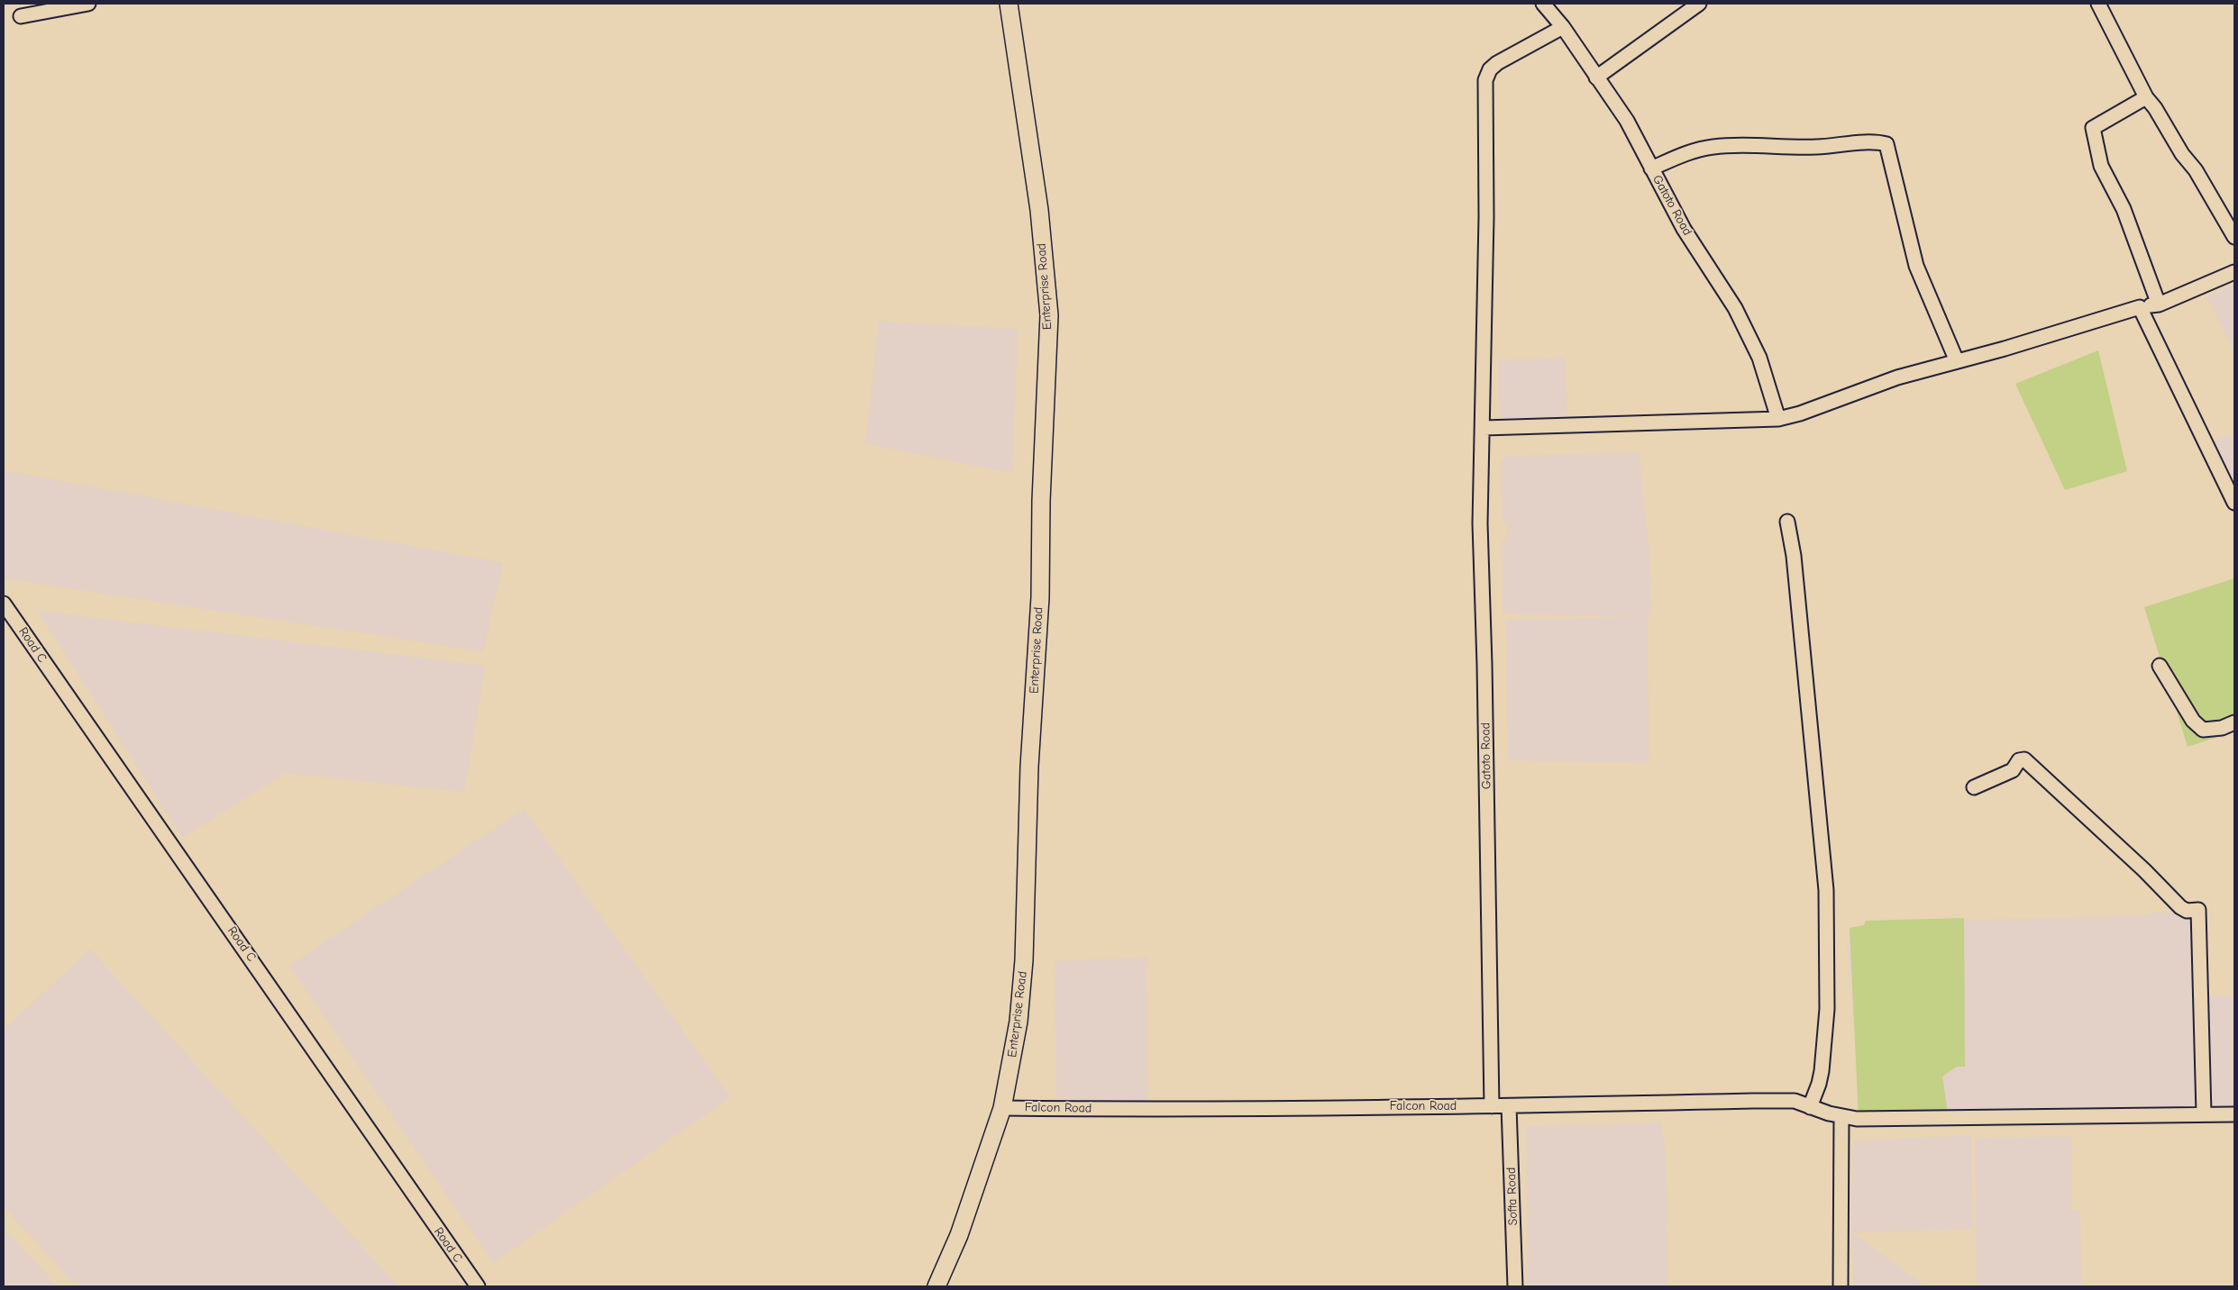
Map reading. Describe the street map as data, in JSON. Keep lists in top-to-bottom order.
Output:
{
  "streets": {
    "main road": ["Enterprise Road"],
    "street": [
      "Gatoto Road",
      "Road C",
      "Falcon Road",
      "Softa Road"
    ]
  },
  "crossings": [
    ["Gatoto Road", "Falcon Road"],
    ["Enterprise Road", "Falcon Road"],
    ["Falcon Road", "Softa Road"]
  ]
}
